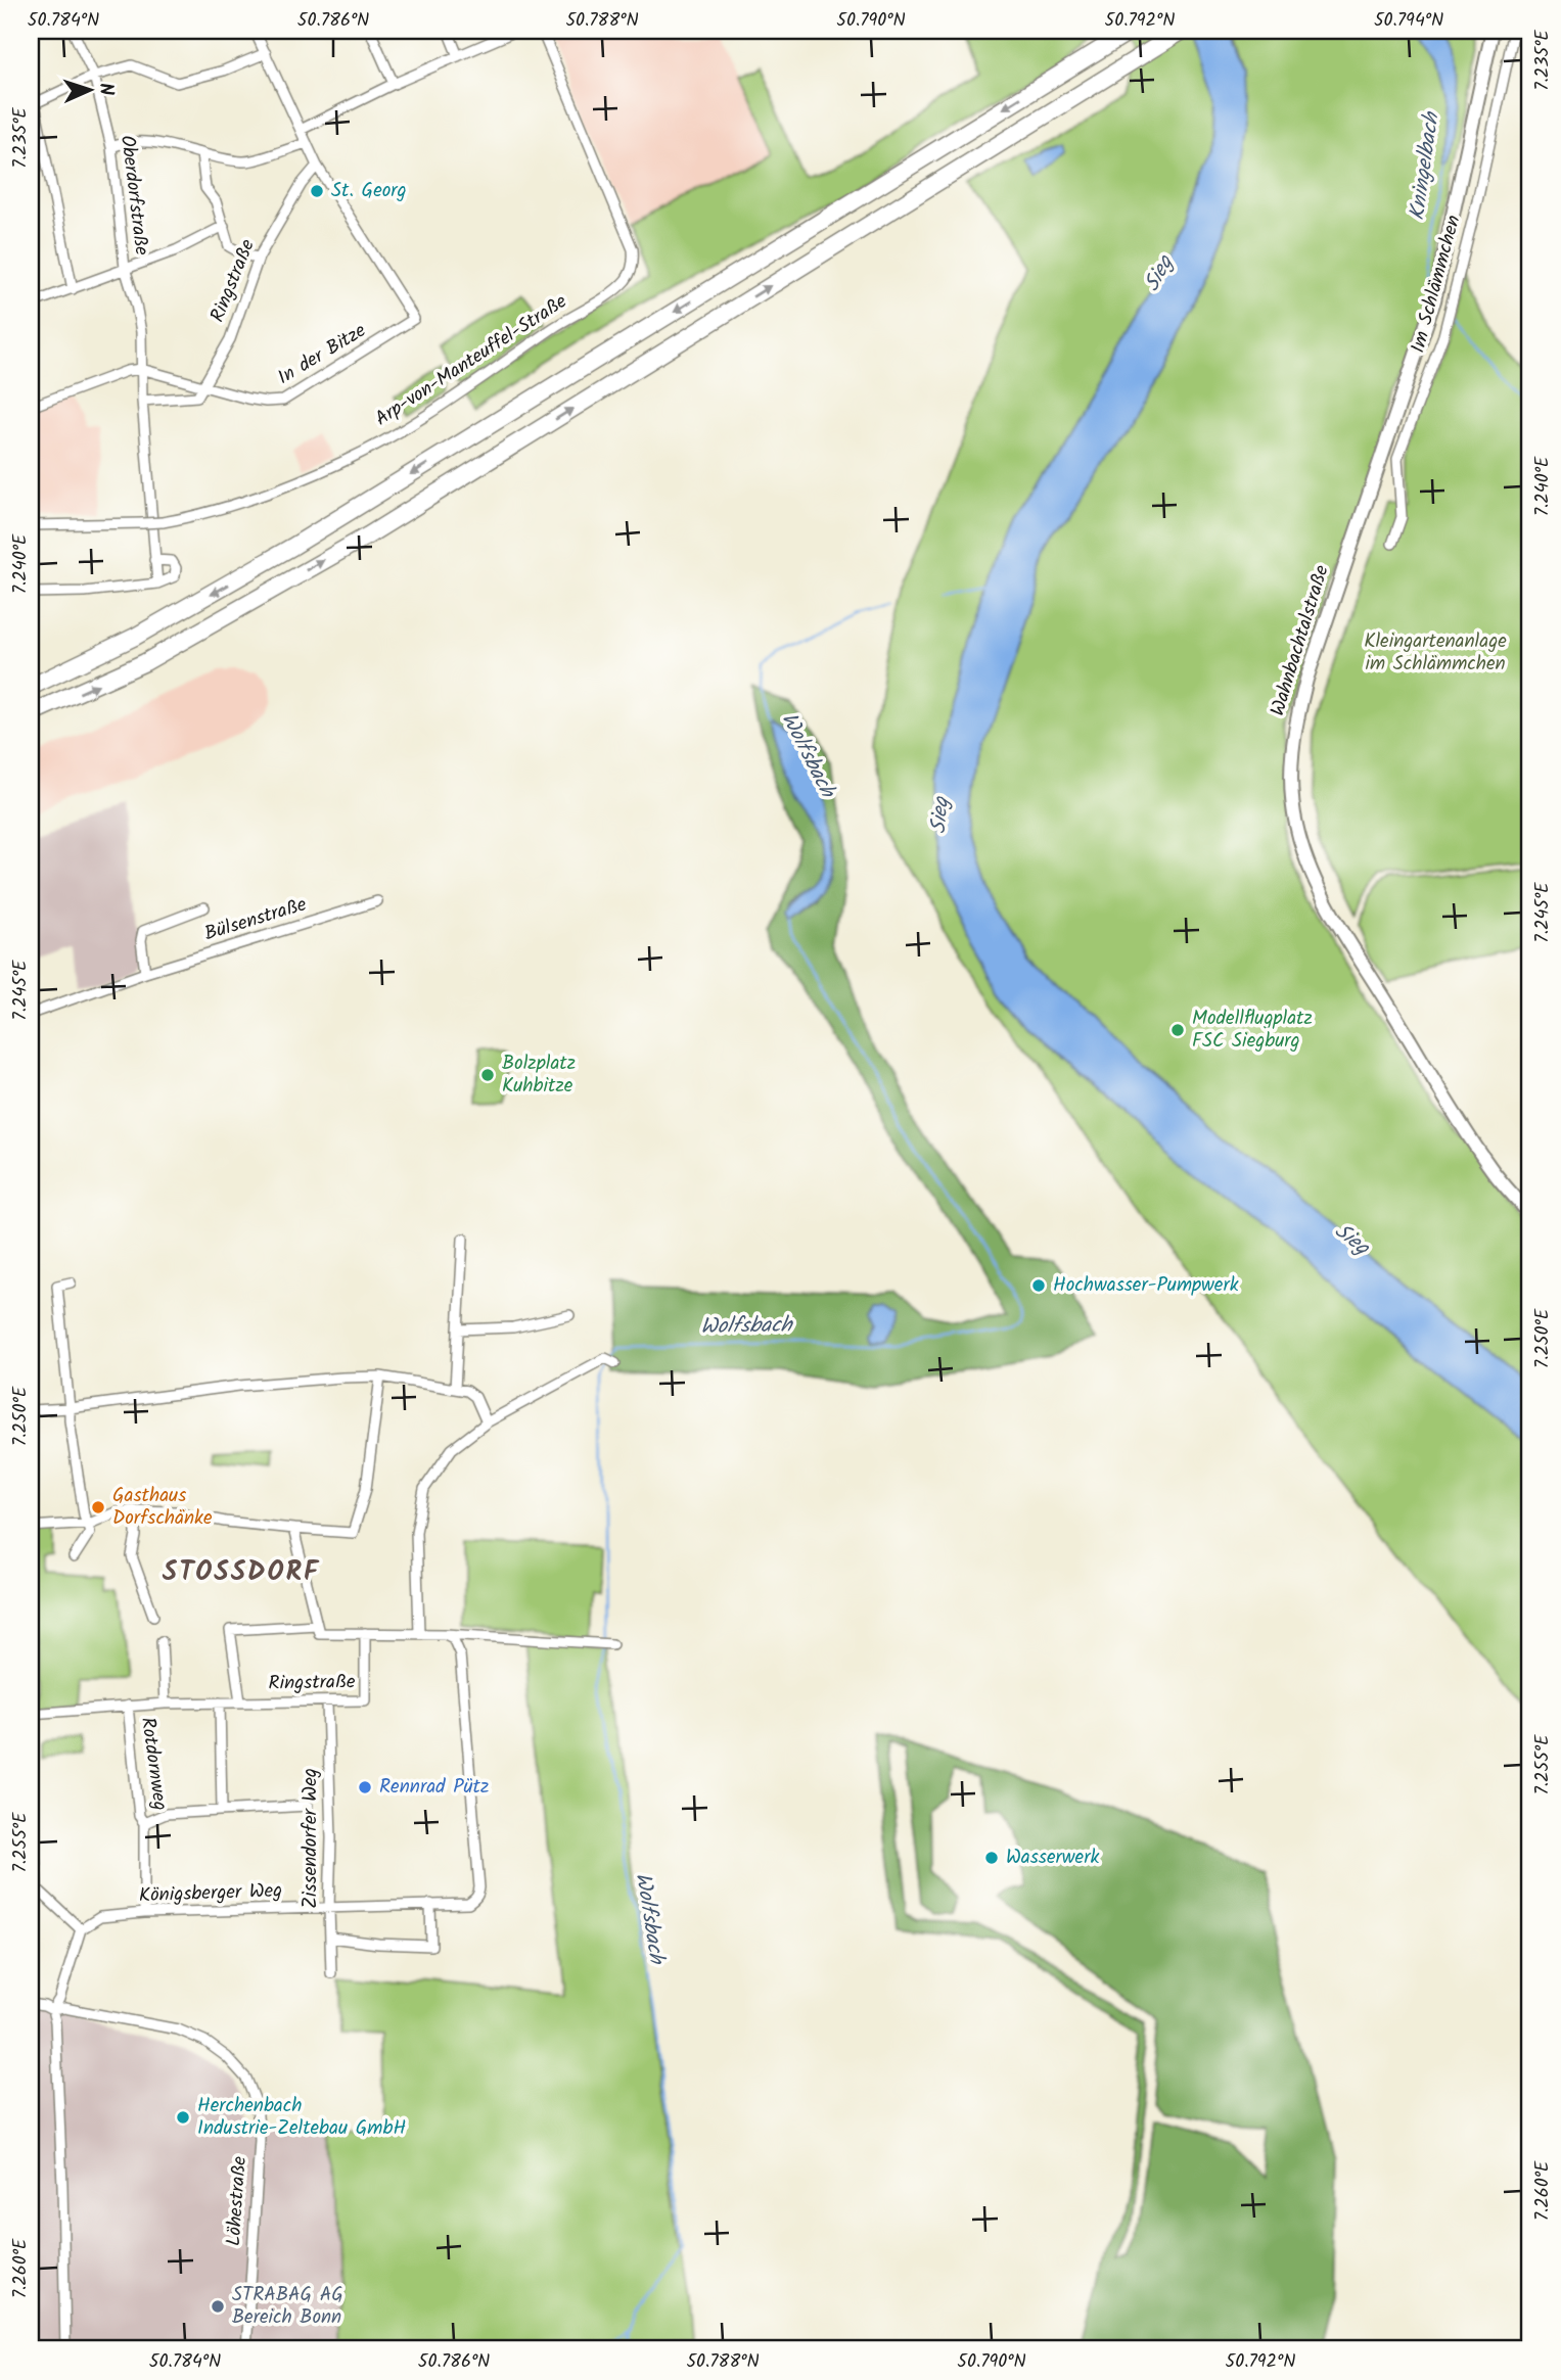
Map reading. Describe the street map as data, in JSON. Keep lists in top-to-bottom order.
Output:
{
  "streets": {
    "main road": ["Wahnbachtalstraße"],
    "street": [
      "Oberdorfstraße",
      "Ringstraße",
      "Im Schlämmchen",
      "In der Bitze",
      "Arp-von-Manteuffel-Straße",
      "Bülsenstraße",
      "Rotdornweg",
      "Zissendorfer Weg",
      "Königsberger Weg",
      "Löhestraße"
    ]
  },
  "crossings": [
    ["Ringstraße", "In der Bitze"],
    ["Ringstraße", "Rotdornweg"],
    ["Ringstraße", "Zissendorfer Weg"],
    ["Rotdornweg", "Königsberger Weg"],
    ["Zissendorfer Weg", "Königsberger Weg"]
  ],
  "districts": ["STOSSDORF"],
  "water": ["Kningelbach", "Sieg", "Wolfsbach"],
  "parks": ["Kleingartenanlage im Schlämmchen"],
  "places": [
    "St. Georg",
    "Modellflugplatz FSC Siegburg",
    "Bolzplatz Kuhbitze",
    "Hochwasser-Pumpwerk",
    "Gasthaus Dorfschänke",
    "Rennrad Pütz",
    "Wasserwerk",
    "Herchenbach Industrie-Zeltebau GmbH",
    "STRABAG AG Bereich Bonn"
  ],
  "north": "right",
  "coordinates": [
    "50.784°N",
    "50.786°N",
    "50.788°N",
    "50.790°N",
    "50.792°N",
    "50.794°N",
    "7.235°E",
    "7.240°E",
    "7.245°E",
    "7.250°E",
    "7.255°E",
    "7.260°E"
  ]
}
